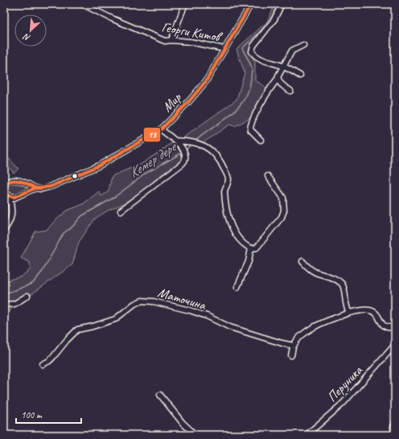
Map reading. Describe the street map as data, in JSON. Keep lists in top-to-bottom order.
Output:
{
  "streets": {
    "street": [
      "Георги Китов",
      "Мир",
      "Маточина",
      "Перуника"
    ]
  },
  "crossings": [
    ["Георги Китов", "Мир"]
  ],
  "water": ["Кемер дере"],
  "lines": ["transit line 13"],
  "scale_bar": "100 m",
  "north": "bottom left"
}
